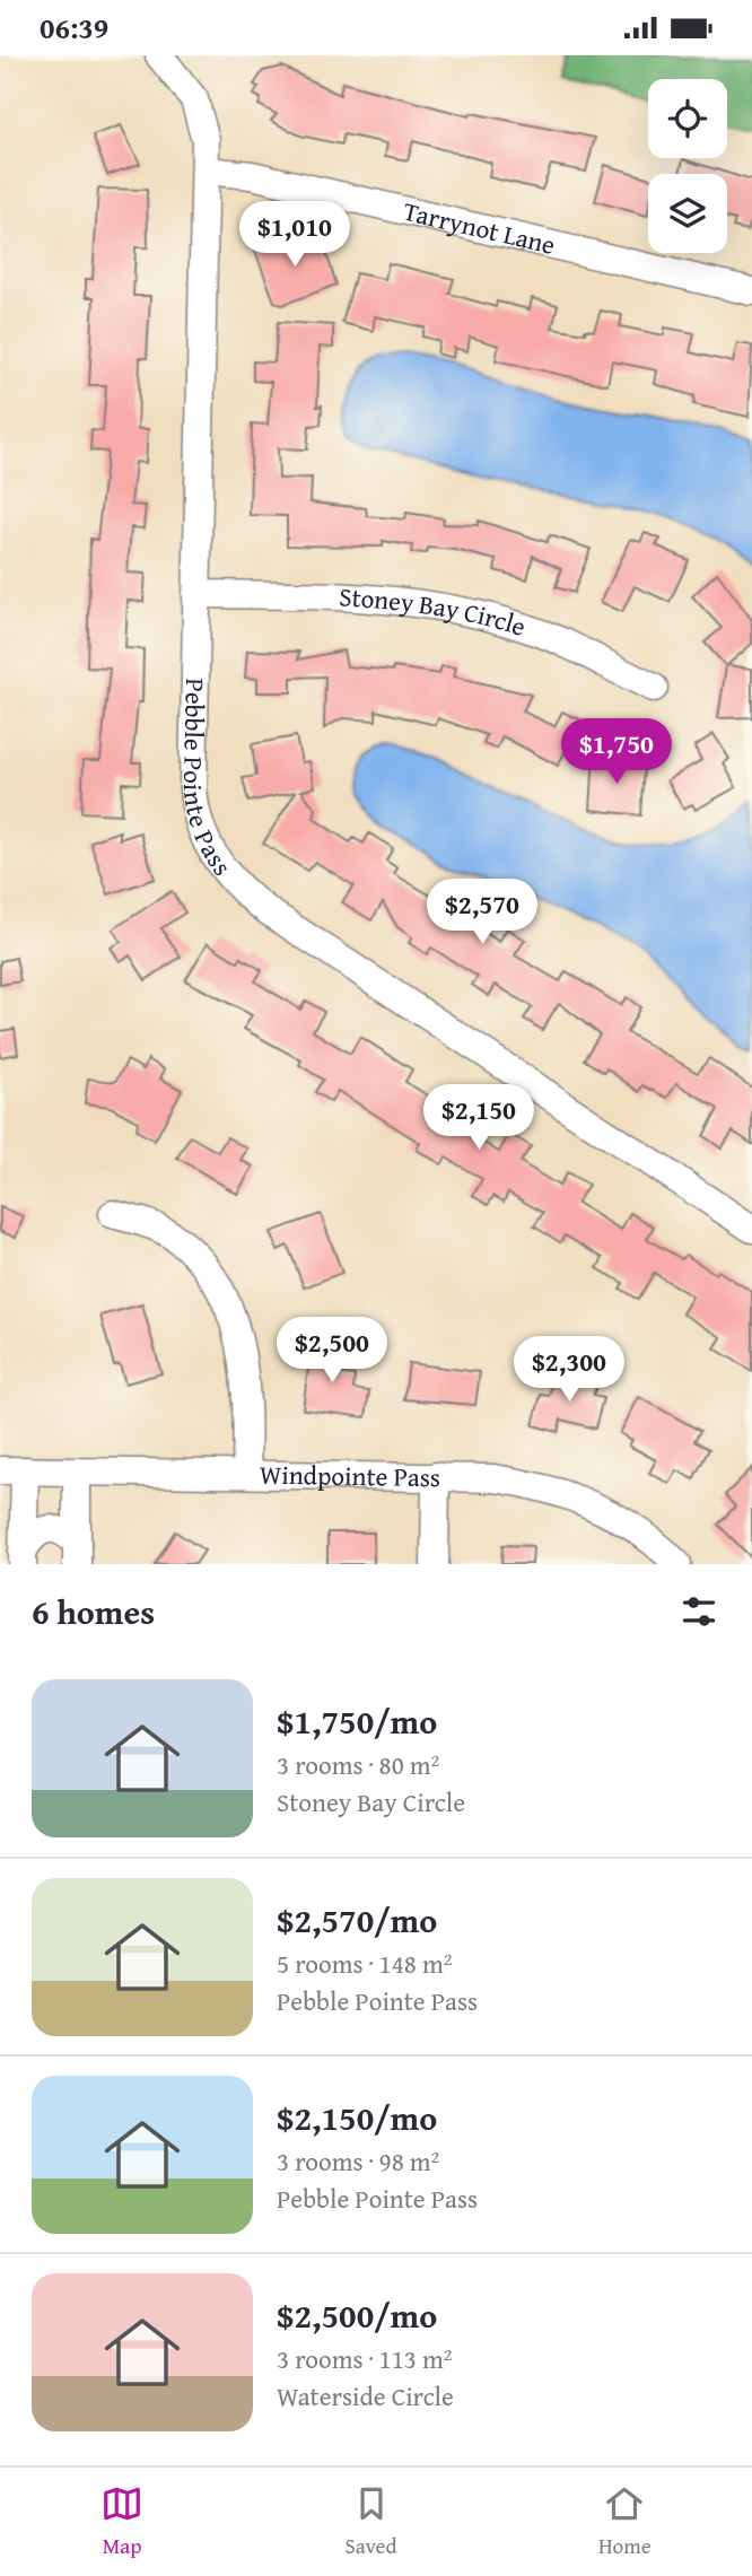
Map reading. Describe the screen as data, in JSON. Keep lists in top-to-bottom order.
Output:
{
  "streets": {
    "street": [
      "Tarrynot Lane",
      "Stoney Bay Circle",
      "Pebble Pointe Pass",
      "Windpointe Pass"
    ]
  },
  "crossings": [
    ["Tarrynot Lane", "Pebble Pointe Pass"],
    ["Stoney Bay Circle", "Pebble Pointe Pass"]
  ],
  "page": {
    "status": "06:39",
    "price": [
      "$1,010",
      "$1,750",
      "$2,570",
      "$2,150",
      "$2,500",
      "$2,300"
    ],
    "heading": "6 homes",
    "list": [
      {
        "name": "$1,750/mo",
        "note": "3 rooms · 80 m² · Stoney Bay Circle"
      },
      {
        "name": "$2,570/mo",
        "note": "5 rooms · 148 m² · Pebble Pointe Pass"
      },
      {
        "name": "$2,150/mo",
        "note": "3 rooms · 98 m² · Pebble Pointe Pass"
      },
      {
        "name": "$2,500/mo",
        "note": "3 rooms · 113 m² · Waterside Circle"
      }
    ],
    "tabs": ["Map", "Saved", "Home"]
  }
}
